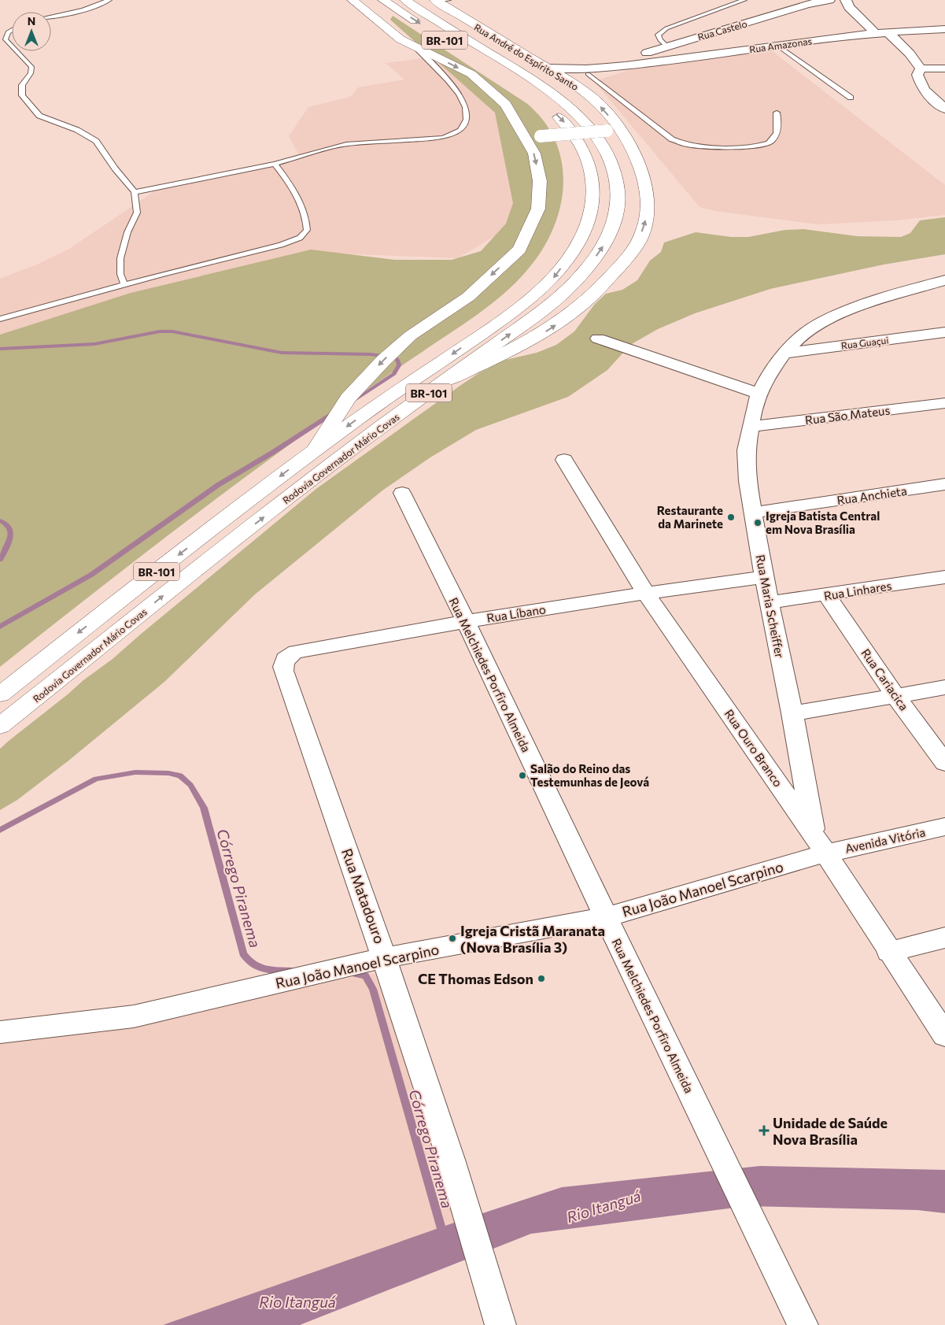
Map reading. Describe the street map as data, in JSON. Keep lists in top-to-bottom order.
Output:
{
  "streets": {
    "main road": ["BR-101", "Rua André do Espírito Santo", "Rodovia Governador Mário Covas"],
    "street": [
      "Rua Castelo",
      "Rua Amazonas",
      "Rua Guaçui",
      "Rua São Mateus",
      "Rua Anchieta",
      "Rua Linhares",
      "Rua Maria Scheiffer",
      "Rua Líbano",
      "Rua Melchiedes Porfiro Almeida",
      "Rua Cariacica",
      "Rua Ouro Branco",
      "Avenida Vitória",
      "Rua João Manoel Scarpino",
      "Rua Matadouro"
    ]
  },
  "crossings": [
    ["Rua Castelo", "Rua Amazonas"],
    ["Rua Amazonas", "Rua André do Espírito Santo"],
    ["Rua André do Espírito Santo", "Rodovia Governador Mário Covas"],
    ["Rua Guaçui", "Rua Maria Scheiffer"],
    ["Rua São Mateus", "Rua Maria Scheiffer"],
    ["Rua Anchieta", "Rua Maria Scheiffer"],
    ["Rua Linhares", "Rua Maria Scheiffer"],
    ["Rua Linhares", "Rua Cariacica"],
    ["Rua Maria Scheiffer", "Rua Líbano"],
    ["Rua Maria Scheiffer", "Rua Ouro Branco"],
    ["Rua Maria Scheiffer", "Avenida Vitória"],
    ["Rua Maria Scheiffer", "Rua João Manoel Scarpino"],
    ["Rua Líbano", "Rua Melchiedes Porfiro Almeida"],
    ["Rua Líbano", "Rua Ouro Branco"],
    ["Rua Líbano", "Rua Matadouro"],
    ["Rua Melchiedes Porfiro Almeida", "Rua João Manoel Scarpino"],
    ["Rua Ouro Branco", "Avenida Vitória"],
    ["Rua Ouro Branco", "Rua João Manoel Scarpino"],
    ["Avenida Vitória", "Rua João Manoel Scarpino"],
    ["Rua João Manoel Scarpino", "Rua Matadouro"]
  ],
  "water": ["Córrego Piranema", "Rio Itanguá"],
  "places": {
    "other": [
      "Restaurante da Marinete",
      "Igreja Batista Central em Nova Brasília",
      "Salão do Reino das Testemunhas de Jeová",
      "Igreja Cristã Maranata (Nova Brasília 3)",
      "CE Thomas Edson"
    ],
    "health": ["Unidade de Saúde Nova Brasília"]
  },
  "north": "top"
}
